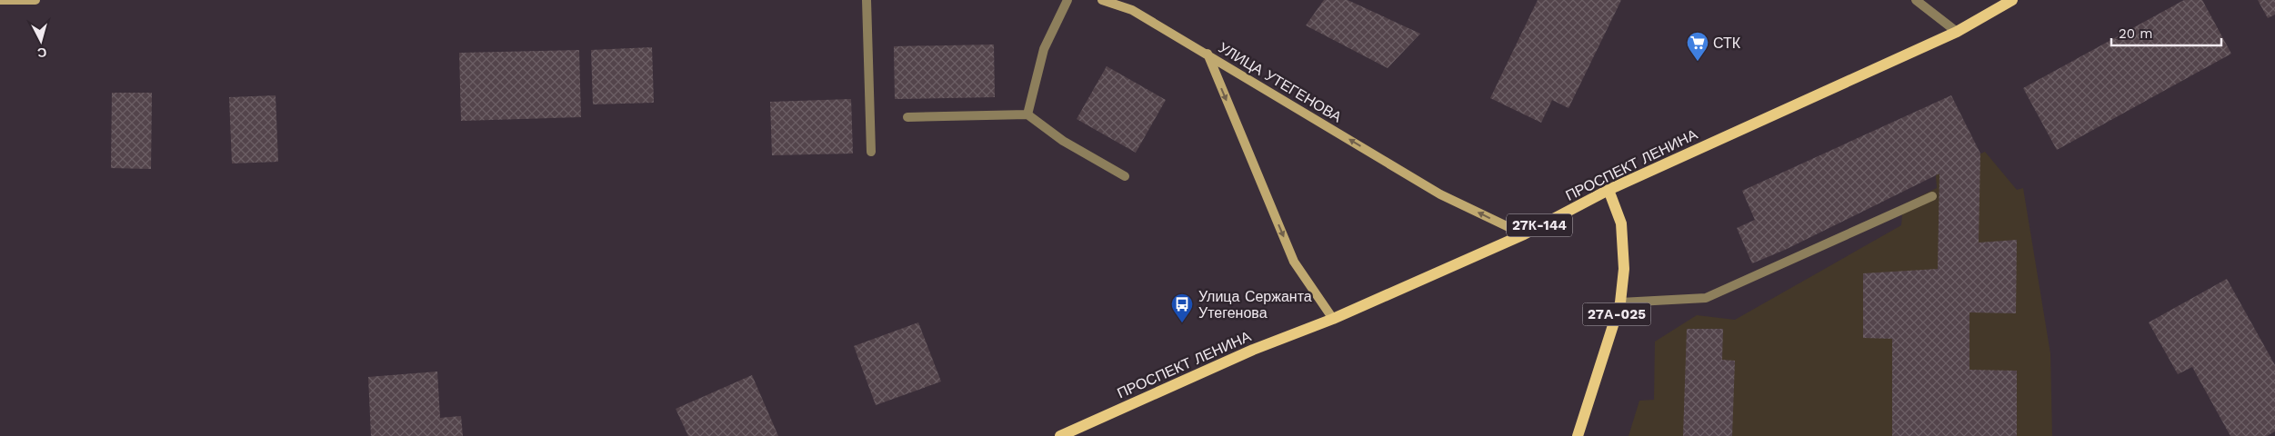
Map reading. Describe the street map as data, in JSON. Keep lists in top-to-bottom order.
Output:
{
  "streets": {
    "main road": [
      "УЛИЦА УТЕГЕНОВА",
      "ПРОСПЕКТ ЛЕНИНА",
      "27К-144",
      "27А-025"
    ]
  },
  "crossings": [
    ["УЛИЦА УТЕГЕНОВА", "ПРОСПЕКТ ЛЕНИНА"],
    ["ПРОСПЕКТ ЛЕНИНА", "27А-025"]
  ],
  "places": {
    "supermarket": ["СТК"],
    "bus stop": ["Улица Сержанта Утегенова"]
  },
  "scale_bar": "20 m",
  "north": "bottom"
}
